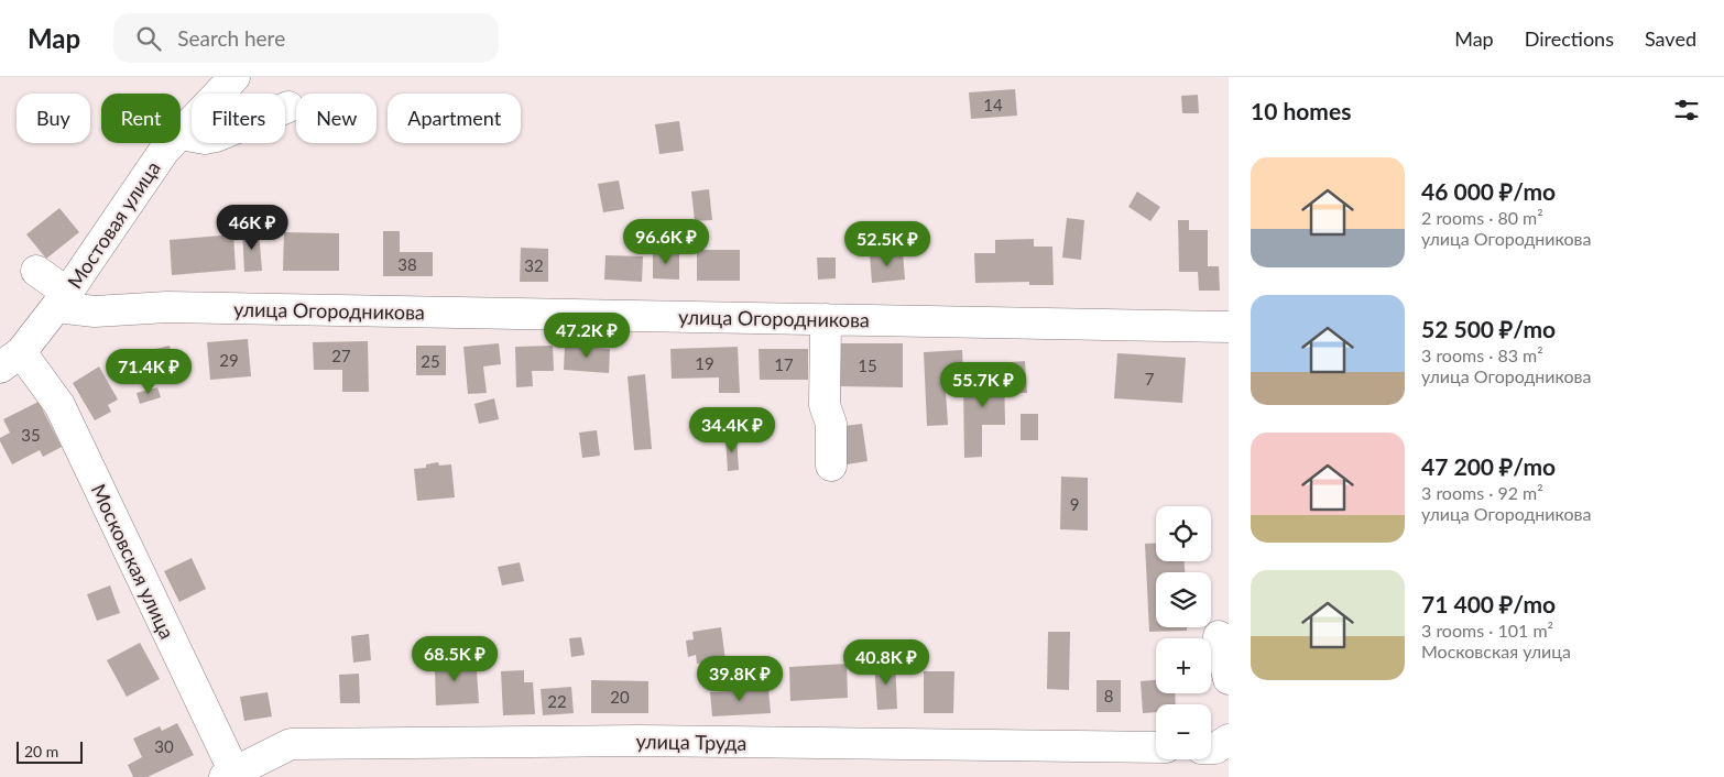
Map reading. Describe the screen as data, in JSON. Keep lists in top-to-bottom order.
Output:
{
  "streets": {
    "street": [
      "Мостовая улица",
      "улица Огородникова",
      "Московская улица",
      "улица Труда"
    ]
  },
  "crossings": [
    ["Мостовая улица", "улица Огородникова"],
    ["Мостовая улица", "Московская улица"],
    ["Московская улица", "улица Труда"]
  ],
  "house_numbers": [
    "14",
    "38",
    "32",
    "27",
    "29",
    "25",
    "19",
    "17",
    "15",
    "7",
    "35",
    "9",
    "8",
    "20",
    "22",
    "30"
  ],
  "scale_bar": "20 m",
  "page": {
    "header": "Map",
    "search": "Search here",
    "nav": ["Map", "Directions", "Saved"],
    "heading": "10 homes",
    "chip": [
      "Buy",
      "Rent",
      "Filters",
      "New",
      "Apartment"
    ],
    "list": [
      {
        "name": "46 000 ₽/mo",
        "note": "2 rooms · 80 m² · улица Огородникова"
      },
      {
        "name": "52 500 ₽/mo",
        "note": "3 rooms · 83 m² · улица Огородникова"
      },
      {
        "name": "47 200 ₽/mo",
        "note": "3 rooms · 92 m² · улица Огородникова"
      },
      {
        "name": "71 400 ₽/mo",
        "note": "3 rooms · 101 m² · Московская улица"
      }
    ],
    "price": [
      "46K ₽",
      "96.6K ₽",
      "52.5K ₽",
      "47.2K ₽",
      "71.4K ₽",
      "55.7K ₽",
      "34.4K ₽",
      "68.5K ₽",
      "40.8K ₽",
      "39.8K ₽"
    ],
    "map_buttons": ["+", "−"],
    "scale": "20 m"
  }
}
